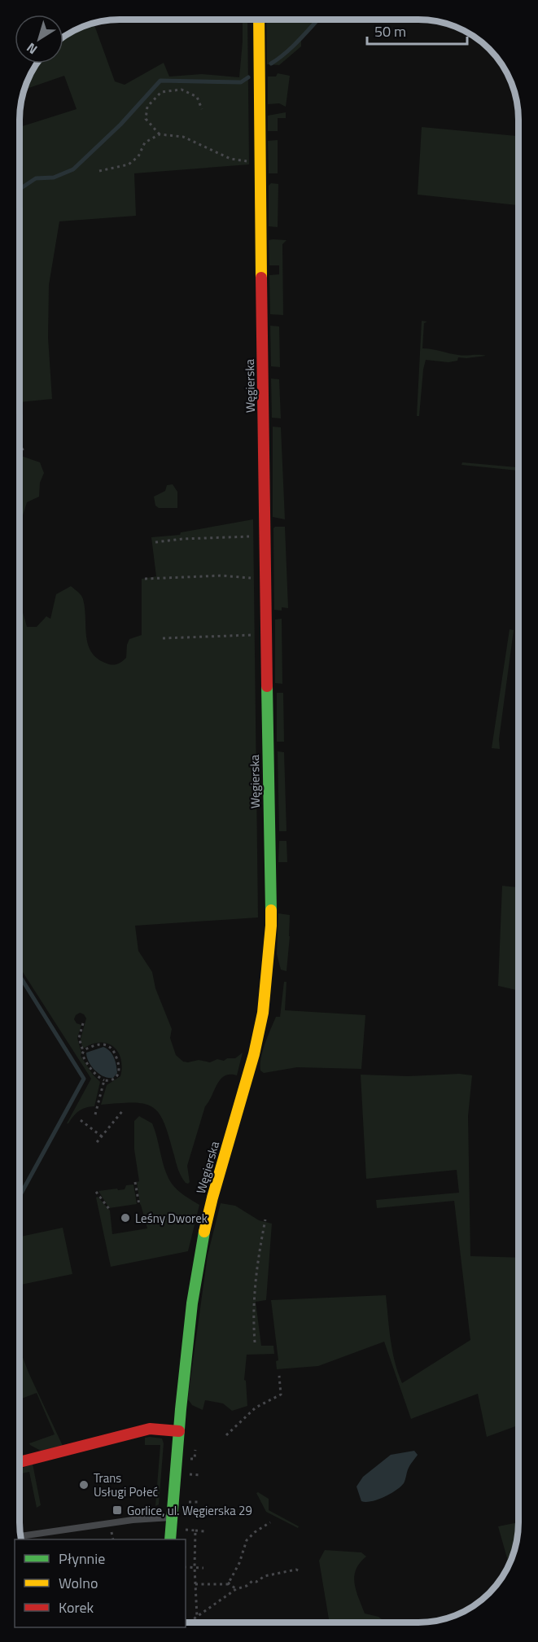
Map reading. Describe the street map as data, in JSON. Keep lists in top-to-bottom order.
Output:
{
  "streets": {
    "main road": ["Węgierska"]
  },
  "places": {
    "other": ["Leśny Dworek", "Trans Usługi Połeć"],
    "transit": ["Gorlice, ul. Węgierska 29"]
  },
  "legend": ["Płynnie", "Wolno", "Korek"],
  "scale_bar": "50 m",
  "north": "bottom left"
}
